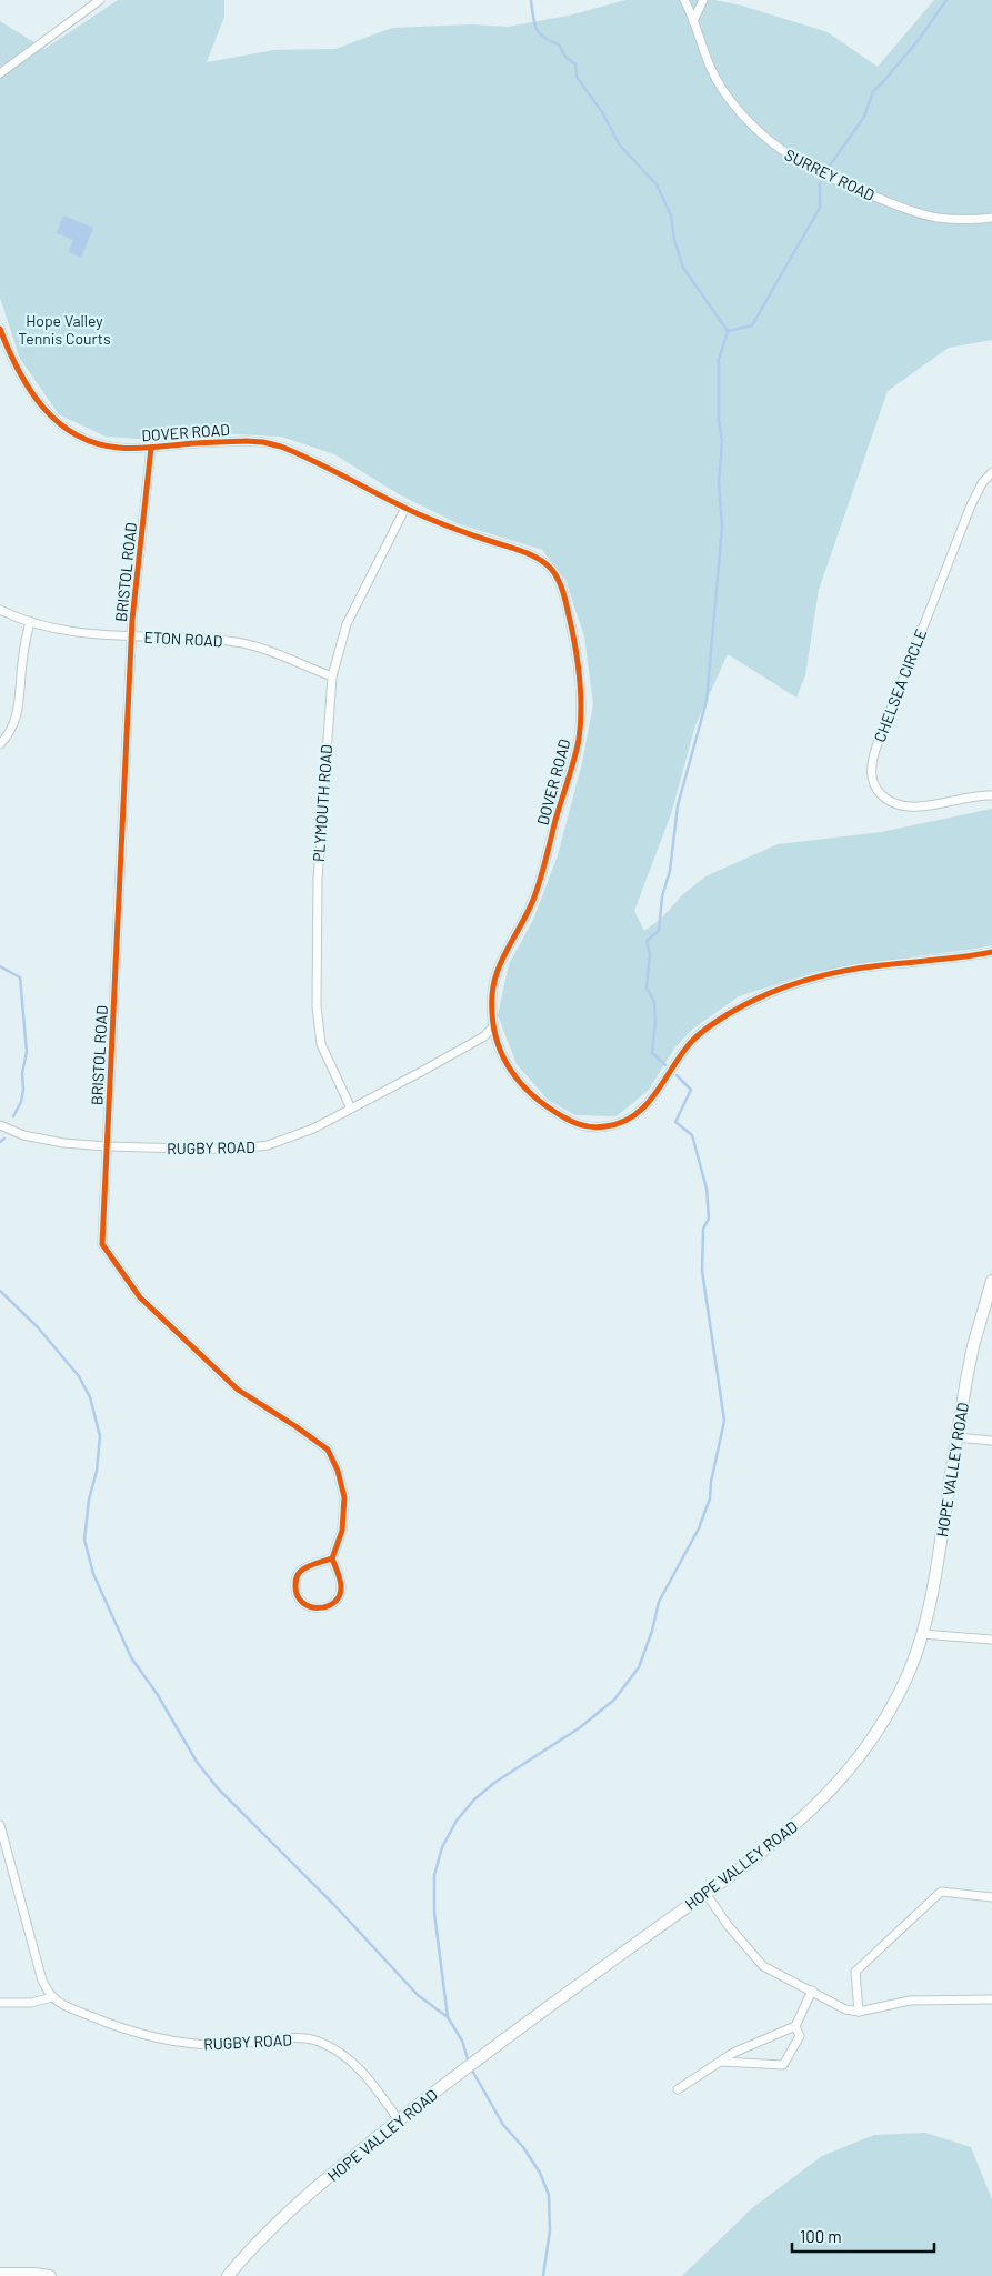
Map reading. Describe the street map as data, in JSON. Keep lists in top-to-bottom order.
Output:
{
  "streets": {
    "main road": ["HOPE VALLEY ROAD"],
    "street": [
      "SURREY ROAD",
      "DOVER ROAD",
      "BRISTOL ROAD",
      "ETON ROAD",
      "CHELSEA CIRCLE",
      "PLYMOUTH ROAD",
      "RUGBY ROAD"
    ]
  },
  "crossings": [
    ["DOVER ROAD", "BRISTOL ROAD"],
    ["DOVER ROAD", "PLYMOUTH ROAD"],
    ["DOVER ROAD", "RUGBY ROAD"],
    ["BRISTOL ROAD", "ETON ROAD"],
    ["BRISTOL ROAD", "RUGBY ROAD"],
    ["ETON ROAD", "PLYMOUTH ROAD"],
    ["PLYMOUTH ROAD", "RUGBY ROAD"],
    ["RUGBY ROAD", "HOPE VALLEY ROAD"]
  ],
  "parks": ["Hope Valley Tennis Courts"],
  "scale_bar": "100 m"
}
